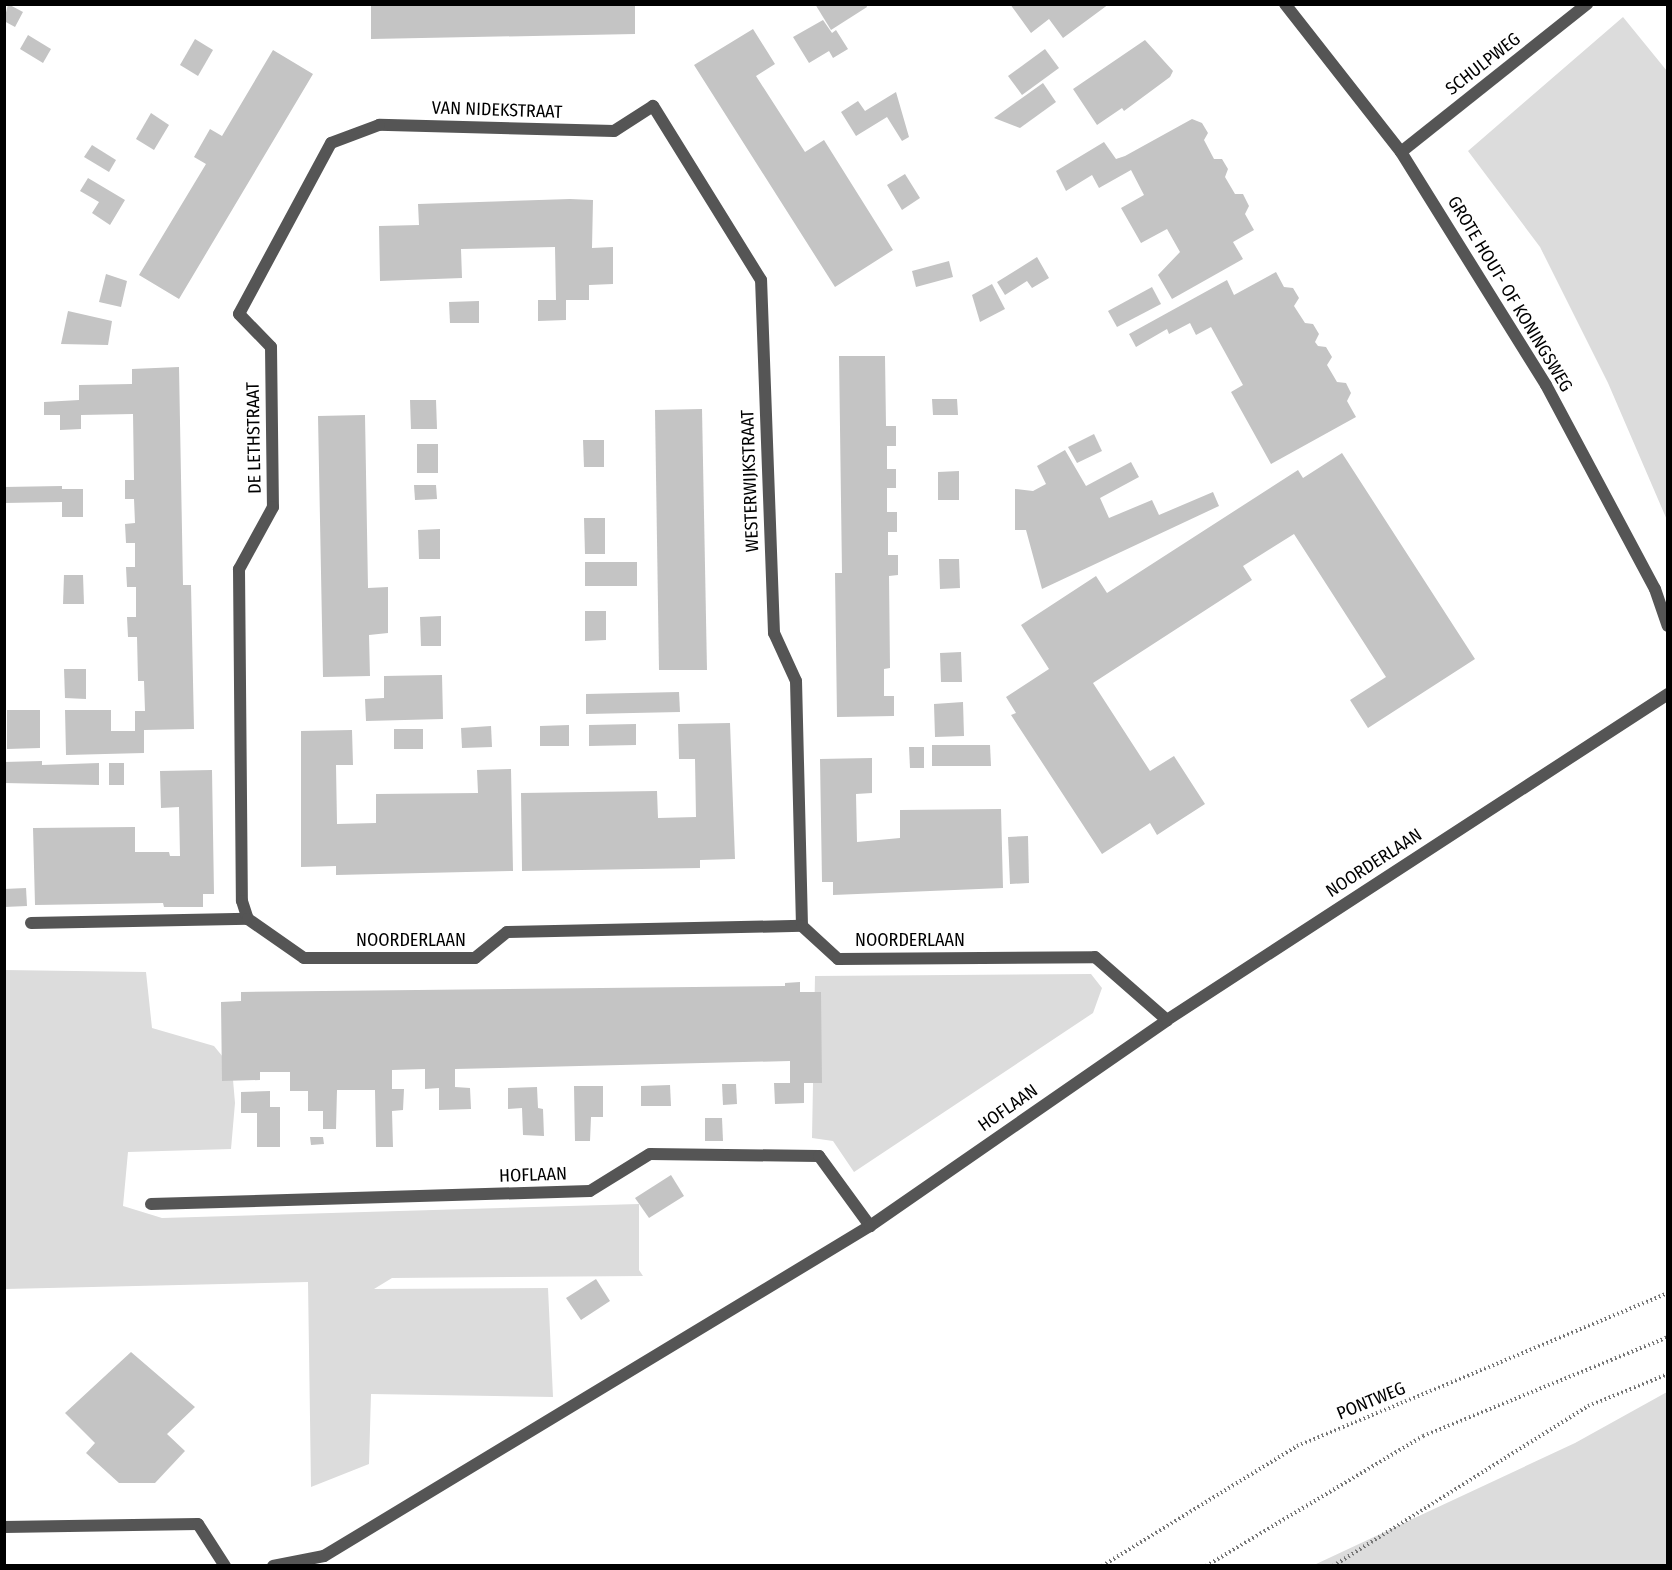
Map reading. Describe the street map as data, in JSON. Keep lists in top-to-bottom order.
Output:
{
  "streets": {
    "street": [
      "SCHULPWEG",
      "VAN NIDEKSTRAAT",
      "GROTE HOUT- OF KONINGSWEG",
      "DE LETHSTRAAT",
      "WESTERWIJKSTRAAT",
      "NOORDERLAAN",
      "HOFLAAN"
    ],
    "path": ["PONTWEG"]
  },
  "crossings": [
    ["SCHULPWEG", "GROTE HOUT- OF KONINGSWEG"],
    ["VAN NIDEKSTRAAT", "DE LETHSTRAAT"],
    ["VAN NIDEKSTRAAT", "WESTERWIJKSTRAAT"],
    ["DE LETHSTRAAT", "NOORDERLAAN"],
    ["WESTERWIJKSTRAAT", "NOORDERLAAN"],
    ["NOORDERLAAN", "HOFLAAN"]
  ]
}
